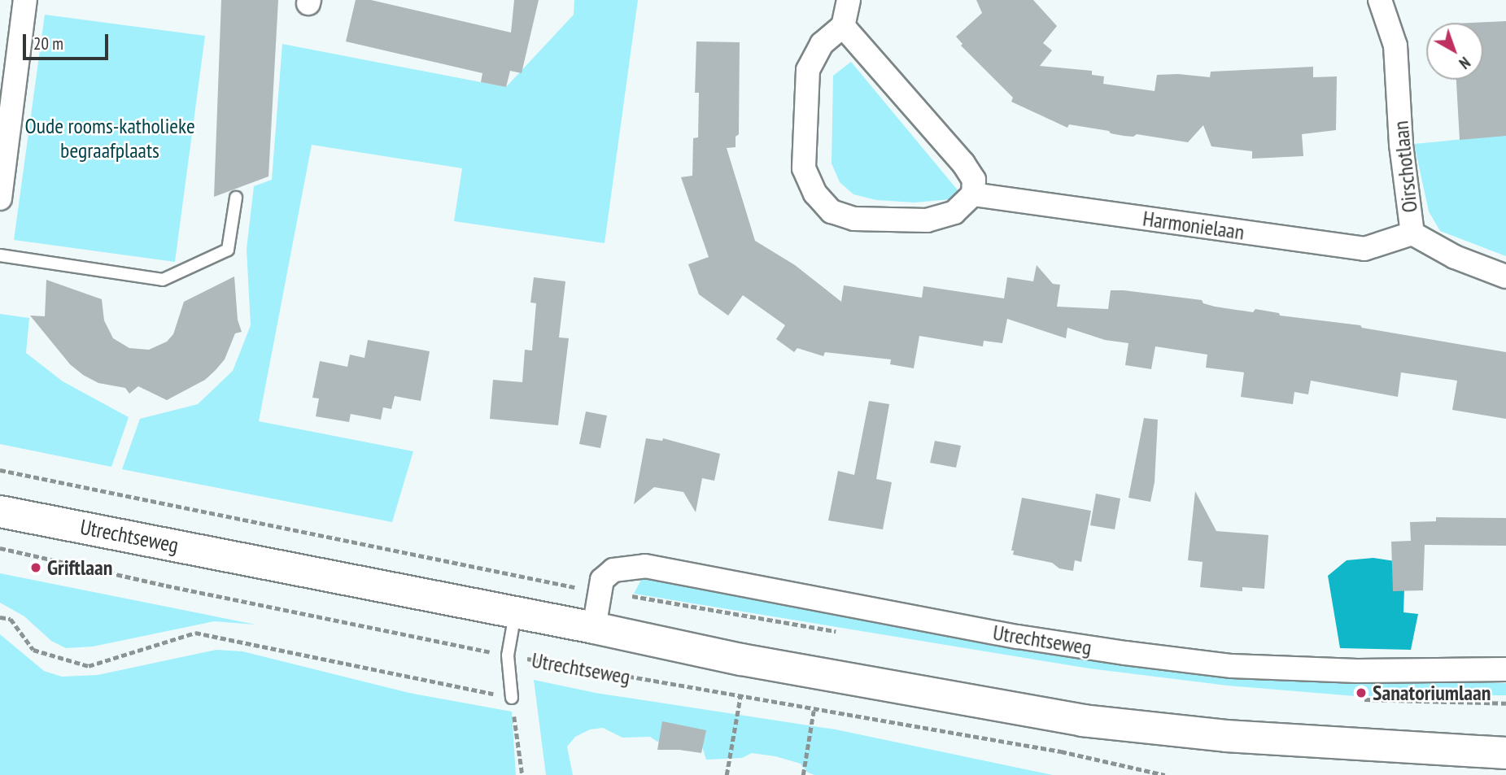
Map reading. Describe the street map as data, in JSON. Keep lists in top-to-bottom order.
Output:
{
  "streets": {
    "main road": ["Utrechtseweg"],
    "street": ["Oirschotlaan", "Harmonielaan"]
  },
  "crossings": [
    ["Oirschotlaan", "Harmonielaan"]
  ],
  "parks": ["Oude rooms-katholieke begraafplaats"],
  "places": ["Griftlaan", "Sanatoriumlaan"],
  "scale_bar": "20 m",
  "north": "bottom right"
}
